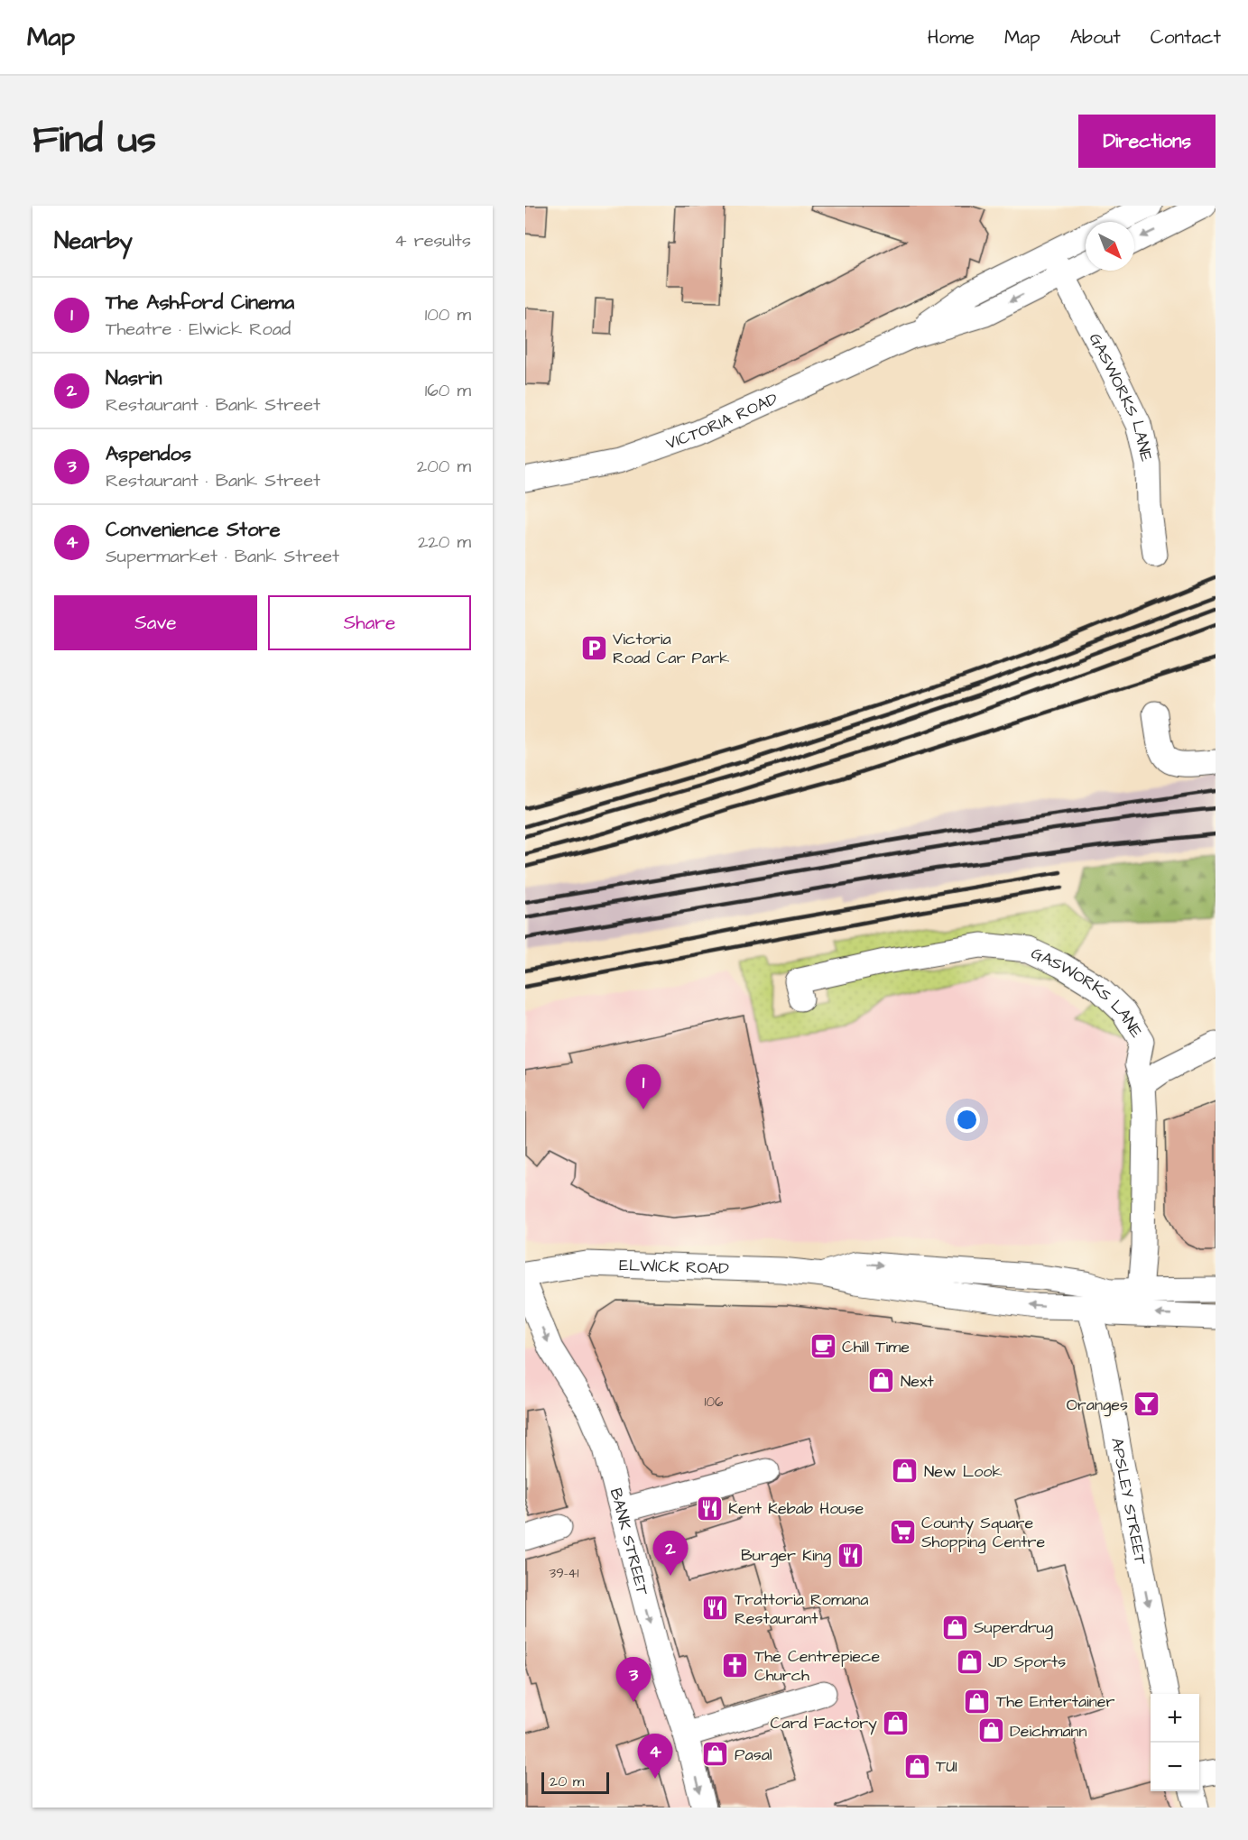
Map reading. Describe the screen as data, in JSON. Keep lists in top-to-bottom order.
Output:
{
  "streets": {
    "street": [
      "GASWORKS LANE",
      "VICTORIA ROAD",
      "ELWICK ROAD",
      "APSLEY STREET",
      "BANK STREET"
    ]
  },
  "crossings": [
    ["GASWORKS LANE", "VICTORIA ROAD"],
    ["GASWORKS LANE", "ELWICK ROAD"],
    ["ELWICK ROAD", "APSLEY STREET"]
  ],
  "one_way": ["APSLEY STREET", "BANK STREET"],
  "places": {
    "parking": ["Victoria Road Car Park"],
    "cafe": ["Chill Time"],
    "shop": [
      "Next",
      "New Look",
      "Superdrug",
      "JD Sports",
      "The Entertainer",
      "Card Factory",
      "Deichmann",
      "Pasal",
      "TUI"
    ],
    "bar": ["Oranges"],
    "restaurant": ["Kent Kebab House", "Burger King", "Trattoria Romana Restaurant"],
    "supermarket": ["County Square Shopping Centre"],
    "church": ["The Centrepiece Church"]
  },
  "house_numbers": ["106", "39-41"],
  "scale_bar": "20 m",
  "north": "bottom right",
  "page": {
    "header": "Map",
    "nav": [
      "Home",
      "Map",
      "About",
      "Contact"
    ],
    "title": "Find us",
    "buttons": [
      "Directions",
      ["Save", "Share"]
    ],
    "heading": ["Nearby", "4 results"],
    "list": [
      {
        "mark": "1",
        "name": "The Ashford Cinema",
        "note": "Theatre · Elwick Road",
        "value": "100 m"
      },
      {
        "mark": "2",
        "name": "Nasrin",
        "note": "Restaurant · Bank Street",
        "value": "160 m"
      },
      {
        "mark": "3",
        "name": "Aspendos",
        "note": "Restaurant · Bank Street",
        "value": "200 m"
      },
      {
        "mark": "4",
        "name": "Convenience Store",
        "note": "Supermarket · Bank Street",
        "value": "220 m"
      }
    ],
    "pins": [
      "1",
      "2",
      "3",
      "4"
    ],
    "map_buttons": ["+", "−"],
    "scale": "20 m"
  }
}
